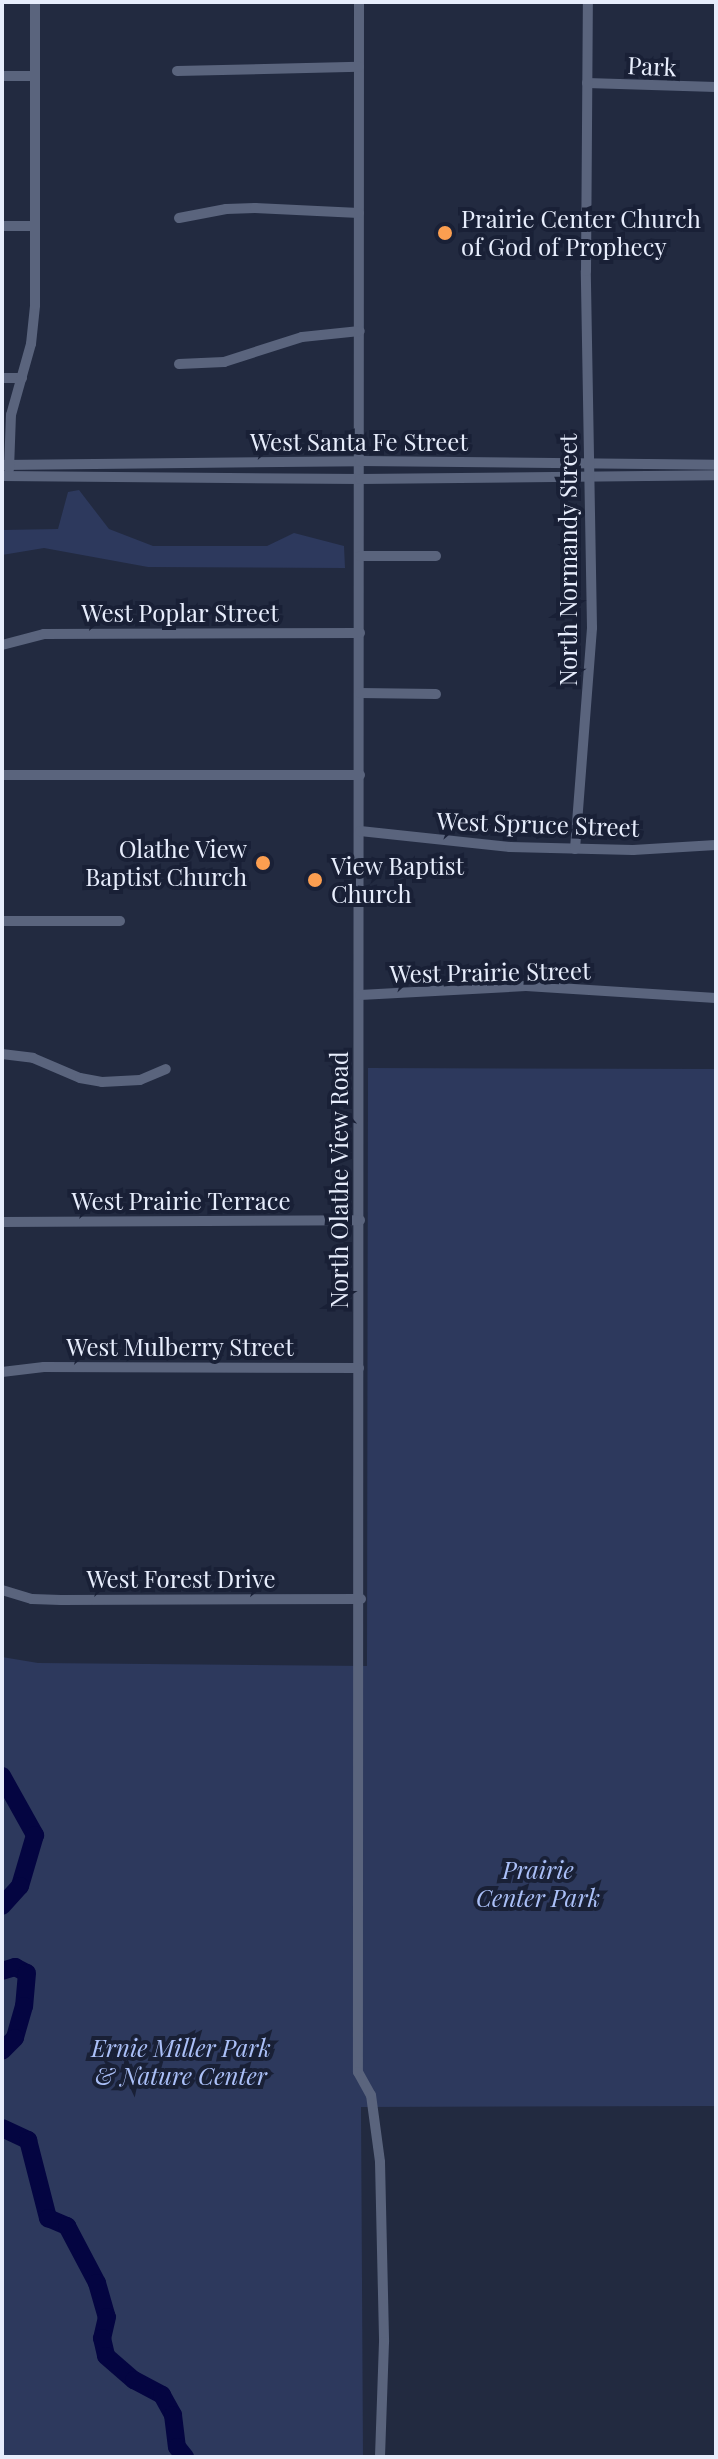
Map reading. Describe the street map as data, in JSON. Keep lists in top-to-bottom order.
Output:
{
  "streets": {
    "street": [
      "Park",
      "West Santa Fe Street",
      "North Normandy Street",
      "West Poplar Street",
      "West Spruce Street",
      "West Prairie Street",
      "North Olathe View Road",
      "West Prairie Terrace",
      "West Mulberry Street",
      "West Forest Drive"
    ]
  },
  "crossings": [
    ["Park", "North Normandy Street"],
    ["West Santa Fe Street", "North Normandy Street"],
    ["West Santa Fe Street", "North Olathe View Road"],
    ["North Normandy Street", "West Spruce Street"],
    ["West Poplar Street", "North Olathe View Road"],
    ["West Spruce Street", "North Olathe View Road"],
    ["West Prairie Street", "North Olathe View Road"],
    ["North Olathe View Road", "West Prairie Terrace"],
    ["North Olathe View Road", "West Mulberry Street"],
    ["North Olathe View Road", "West Forest Drive"]
  ],
  "parks": ["Prairie Center Park", "Ernie Miller Park & Nature Center"],
  "places": ["Prairie Center Church of God of Prophecy", "Olathe View Baptist Church", "View Baptist Church"]
}
